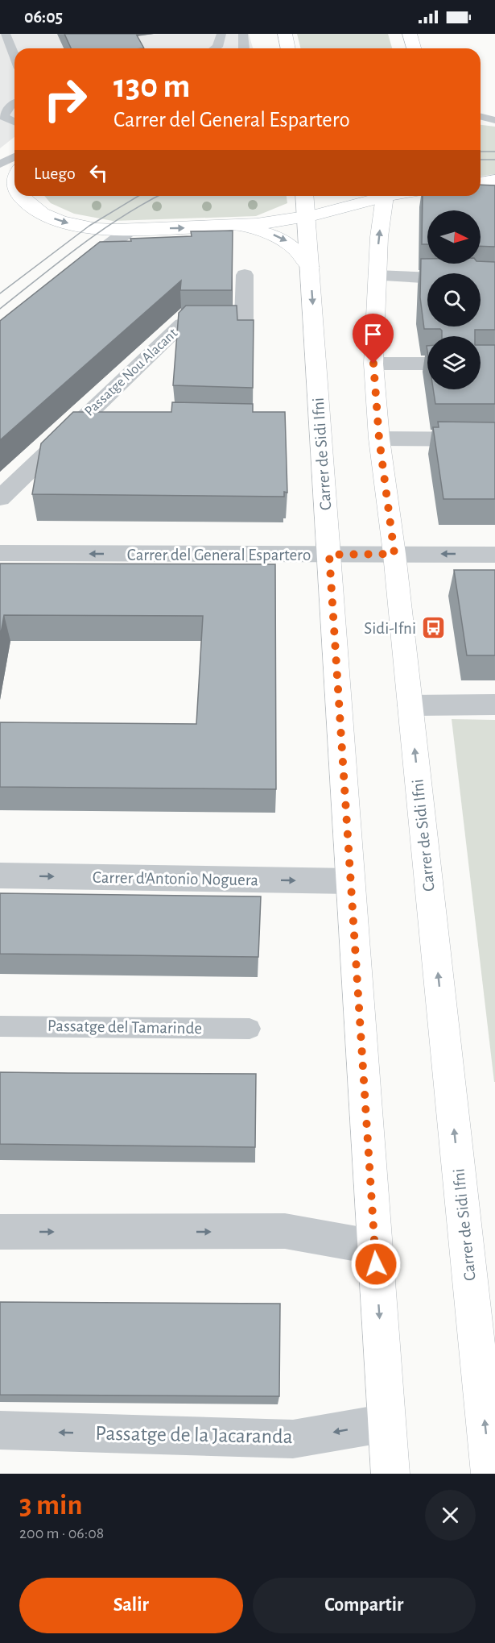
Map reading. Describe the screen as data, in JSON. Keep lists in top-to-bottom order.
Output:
{
  "streets": {
    "main road": ["Carrer de Sidi Ifni"],
    "street": [
      "Passatge Nou Alacant",
      "Carrer del General Espartero",
      "Carrer d'Antonio Noguera",
      "Passatge de la Jacaranda"
    ],
    "lane": ["Passatge del Tamarinde"]
  },
  "crossings": [
    ["Carrer de Sidi Ifni", "Carrer del General Espartero"],
    ["Carrer de Sidi Ifni", "Carrer d'Antonio Noguera"],
    ["Carrer de Sidi Ifni", "Passatge de la Jacaranda"]
  ],
  "one_way": ["Carrer d'Antonio Noguera"],
  "places": {
    "bus stop": ["Sidi-Ifni"]
  },
  "north": "right",
  "page": {
    "status": "06:05",
    "turn": ["130 m", "Carrer del General Espartero"],
    "then": "Luego",
    "heading": ["3 min", "200 m · 06:08"],
    "buttons": ["Salir", "Compartir"]
  }
}
